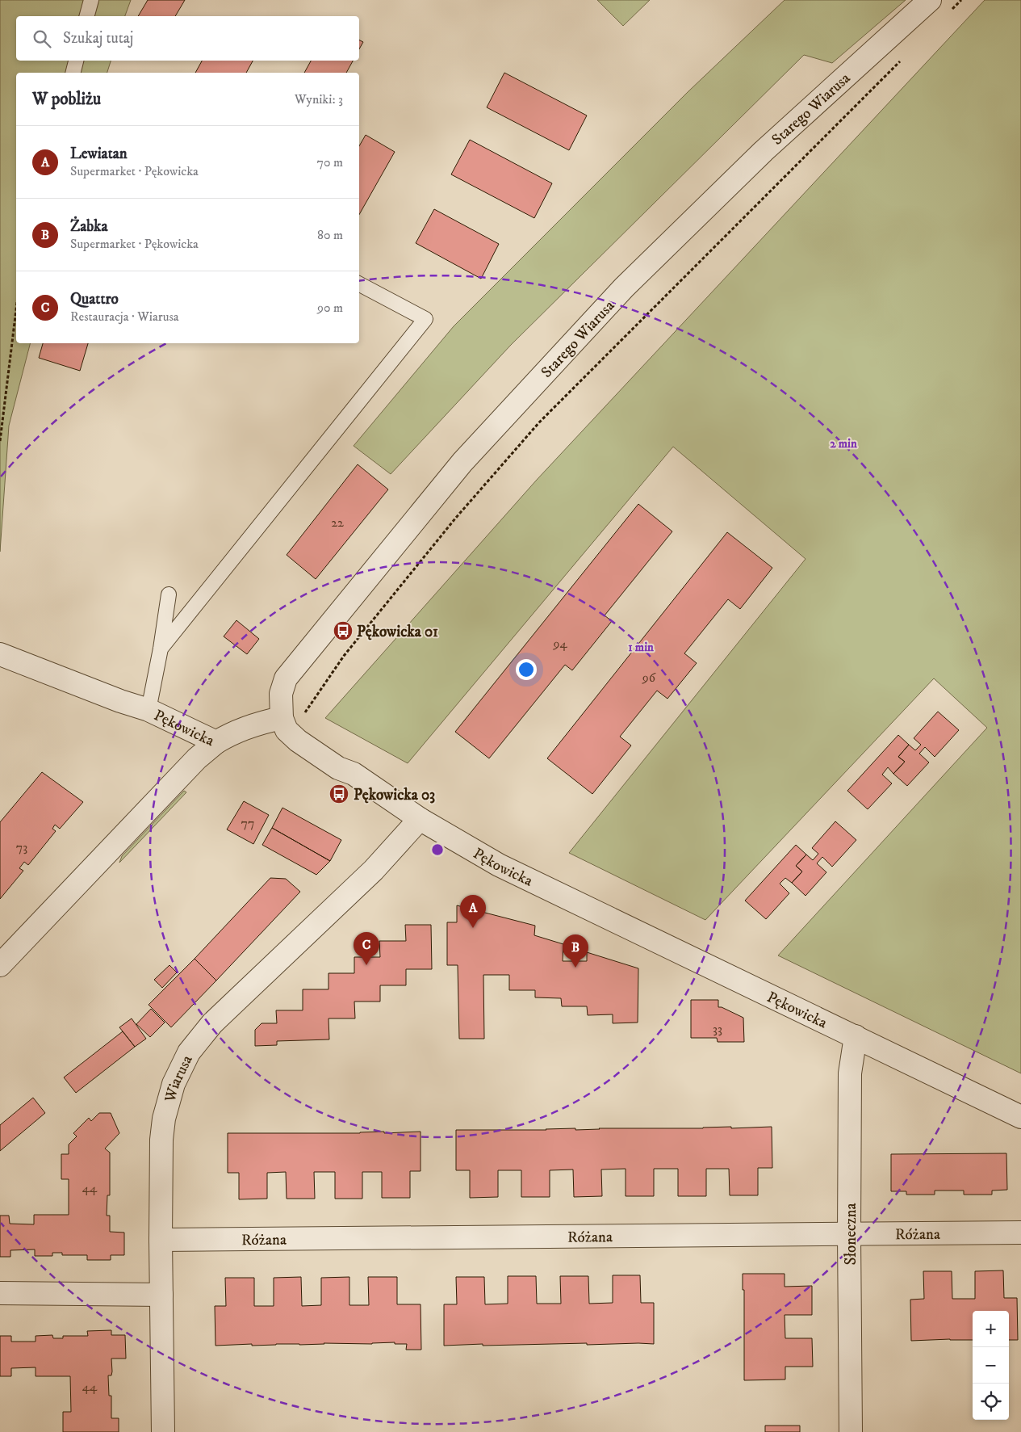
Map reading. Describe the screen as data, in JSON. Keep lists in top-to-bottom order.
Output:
{
  "streets": {
    "street": [
      "Starego Wiarusa",
      "Pękowicka",
      "Wiarusa",
      "Słoneczna",
      "Różana"
    ]
  },
  "crossings": [
    ["Starego Wiarusa", "Pękowicka"],
    ["Pękowicka", "Wiarusa"],
    ["Pękowicka", "Słoneczna"],
    ["Wiarusa", "Różana"],
    ["Słoneczna", "Różana"]
  ],
  "places": {
    "bus stop": ["Pękowicka 01", "Pękowicka 03"]
  },
  "house_numbers": [
    "22",
    "94",
    "96",
    "77",
    "73",
    "33",
    "44",
    "44"
  ],
  "page": {
    "search": "Szukaj tutaj",
    "heading": ["W pobliżu", "Wyniki: 3"],
    "list": [
      {
        "mark": "A",
        "name": "Lewiatan",
        "note": "Supermarket · Pękowicka",
        "value": "70 m"
      },
      {
        "mark": "B",
        "name": "Żabka",
        "note": "Supermarket · Pękowicka",
        "value": "80 m"
      },
      {
        "mark": "C",
        "name": "Quattro",
        "note": "Restauracja · Wiarusa",
        "value": "90 m"
      }
    ],
    "pins": ["A", "C", "B"],
    "map_buttons": ["+", "−"]
  },
  "rings": ["2 min", "1 min"]
}
